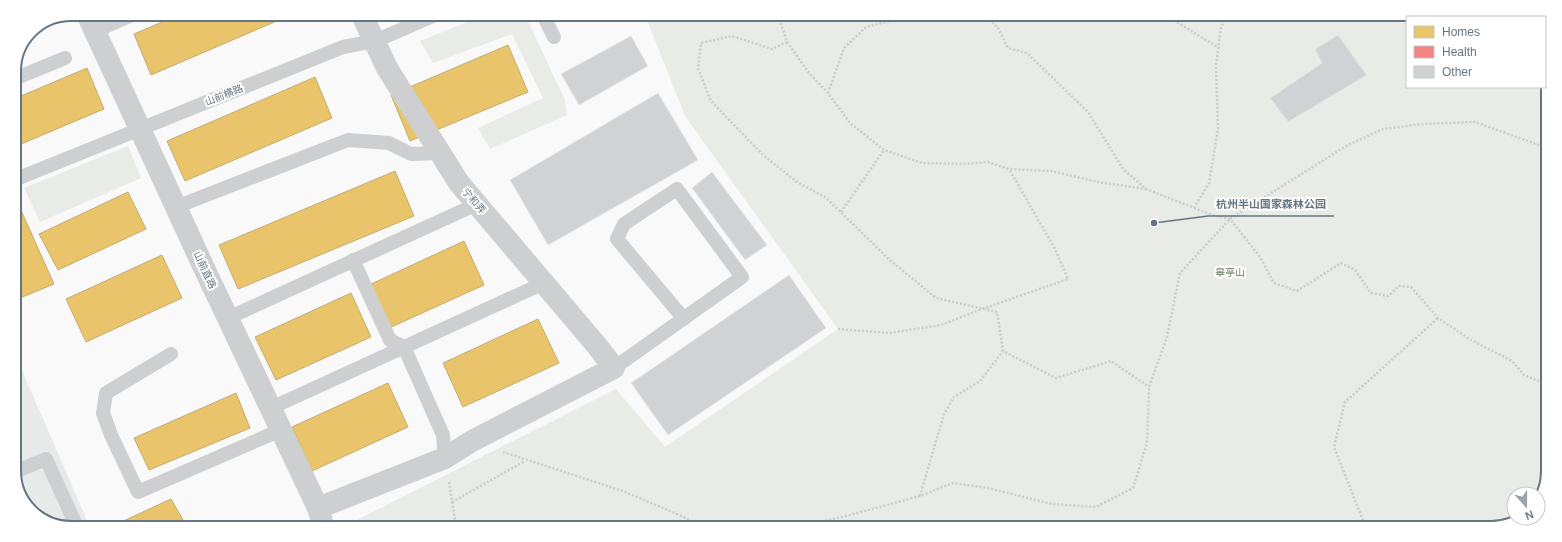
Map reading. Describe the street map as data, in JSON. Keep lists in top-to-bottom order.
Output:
{
  "streets": {
    "street": ["宁和弄", "山前直路"],
    "lane": ["山前横路"]
  },
  "crossings": [
    ["山前横路", "宁和弄"],
    ["山前横路", "山前直路"]
  ],
  "parks": ["皋亭山"],
  "places": ["杭州半山国家森林公园"],
  "legend": ["Homes", "Health", "Other"],
  "north": "bottom"
}
